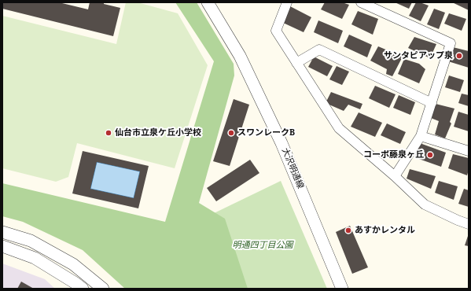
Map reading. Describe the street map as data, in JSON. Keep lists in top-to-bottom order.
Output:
{
  "streets": {
    "street": ["大沢明通線"]
  },
  "parks": ["明通四丁目公園"],
  "places": [
    "サンタピアップ泉",
    "仙台市立泉ケ丘小学校",
    "スワンレークB",
    "コーポ藤泉ヶ丘",
    "あすかレンタル"
  ]
}
